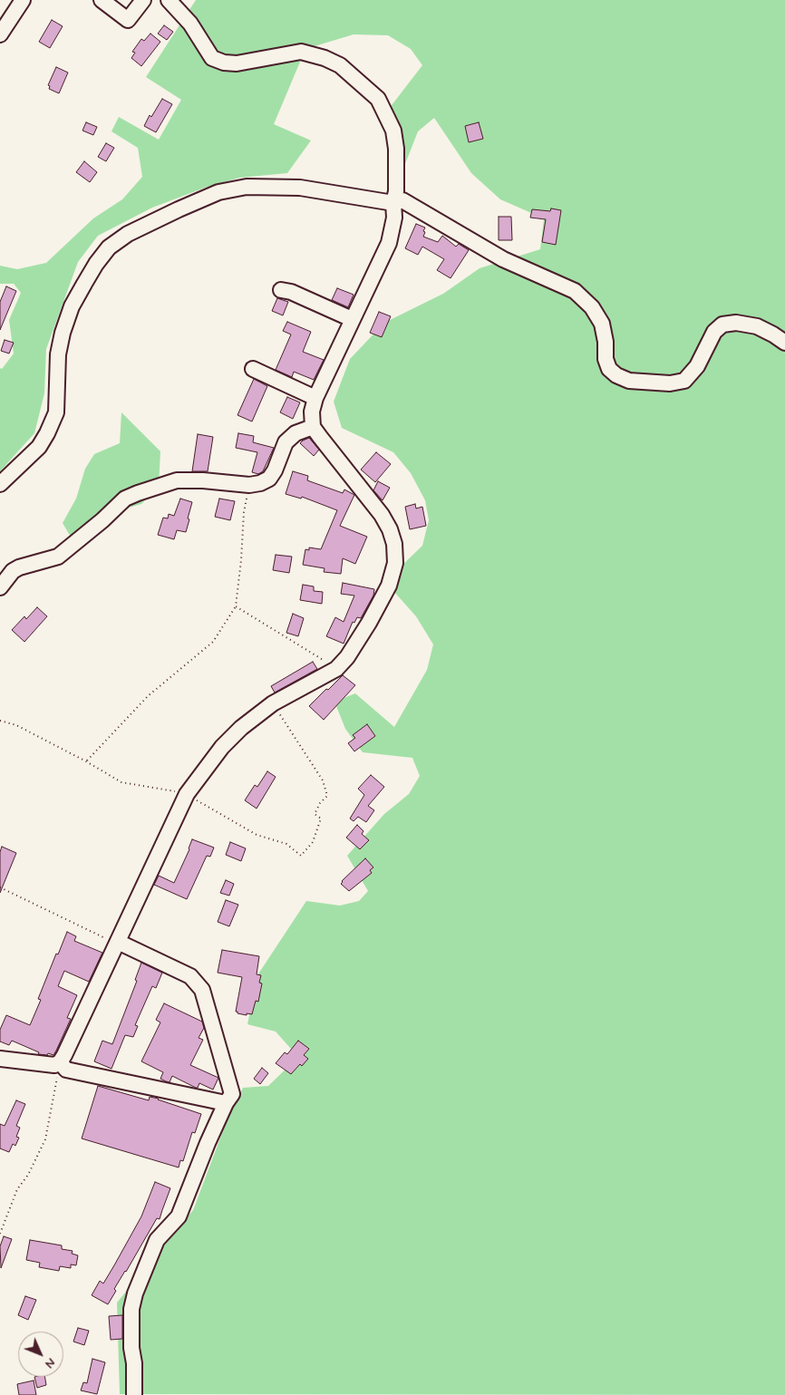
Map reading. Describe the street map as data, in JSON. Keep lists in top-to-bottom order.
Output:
{
  "north": "bottom right"
}
